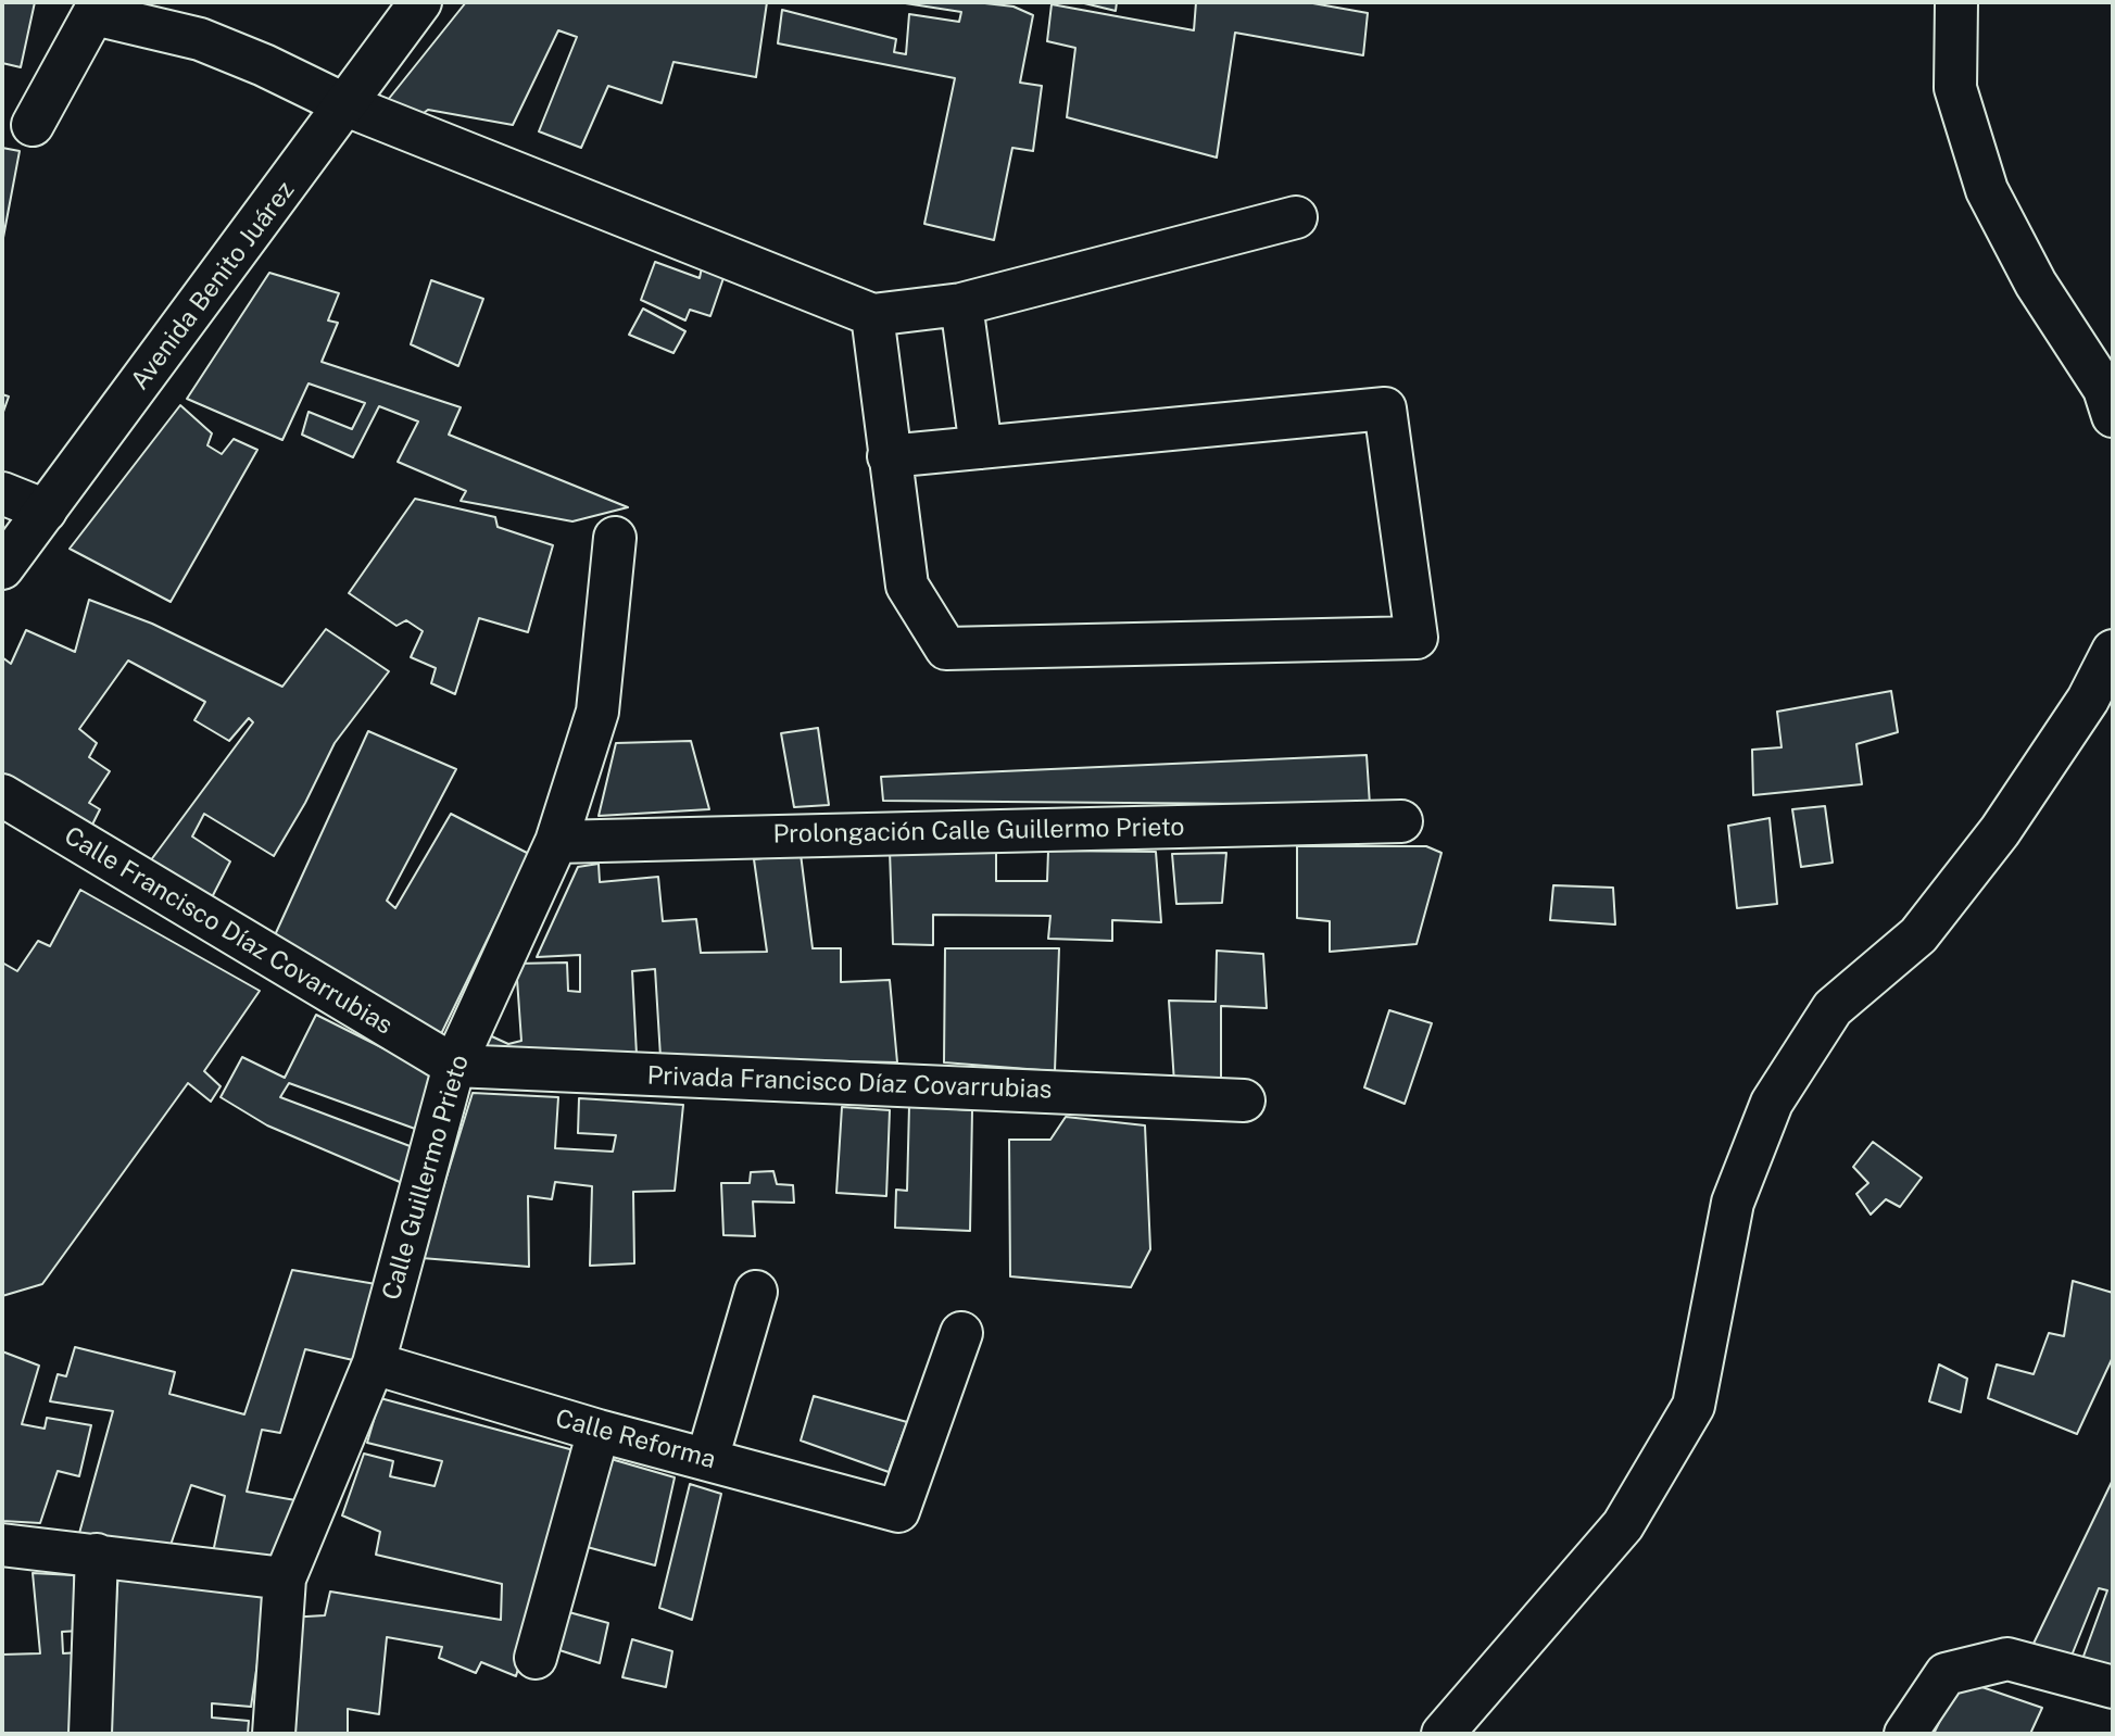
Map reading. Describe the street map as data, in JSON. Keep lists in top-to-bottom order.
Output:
{
  "streets": {
    "street": [
      "Avenida Benito Juárez",
      "Prolongación Calle Guillermo Prieto",
      "Calle Francisco Díaz Covarrubias",
      "Privada Francisco Díaz Covarrubias",
      "Calle Guillermo Prieto",
      "Calle Reforma"
    ]
  },
  "crossings": [
    ["Prolongación Calle Guillermo Prieto", "Calle Guillermo Prieto"],
    ["Calle Francisco Díaz Covarrubias", "Privada Francisco Díaz Covarrubias"],
    ["Calle Francisco Díaz Covarrubias", "Calle Guillermo Prieto"],
    ["Privada Francisco Díaz Covarrubias", "Calle Guillermo Prieto"],
    ["Calle Guillermo Prieto", "Calle Reforma"]
  ]
}
